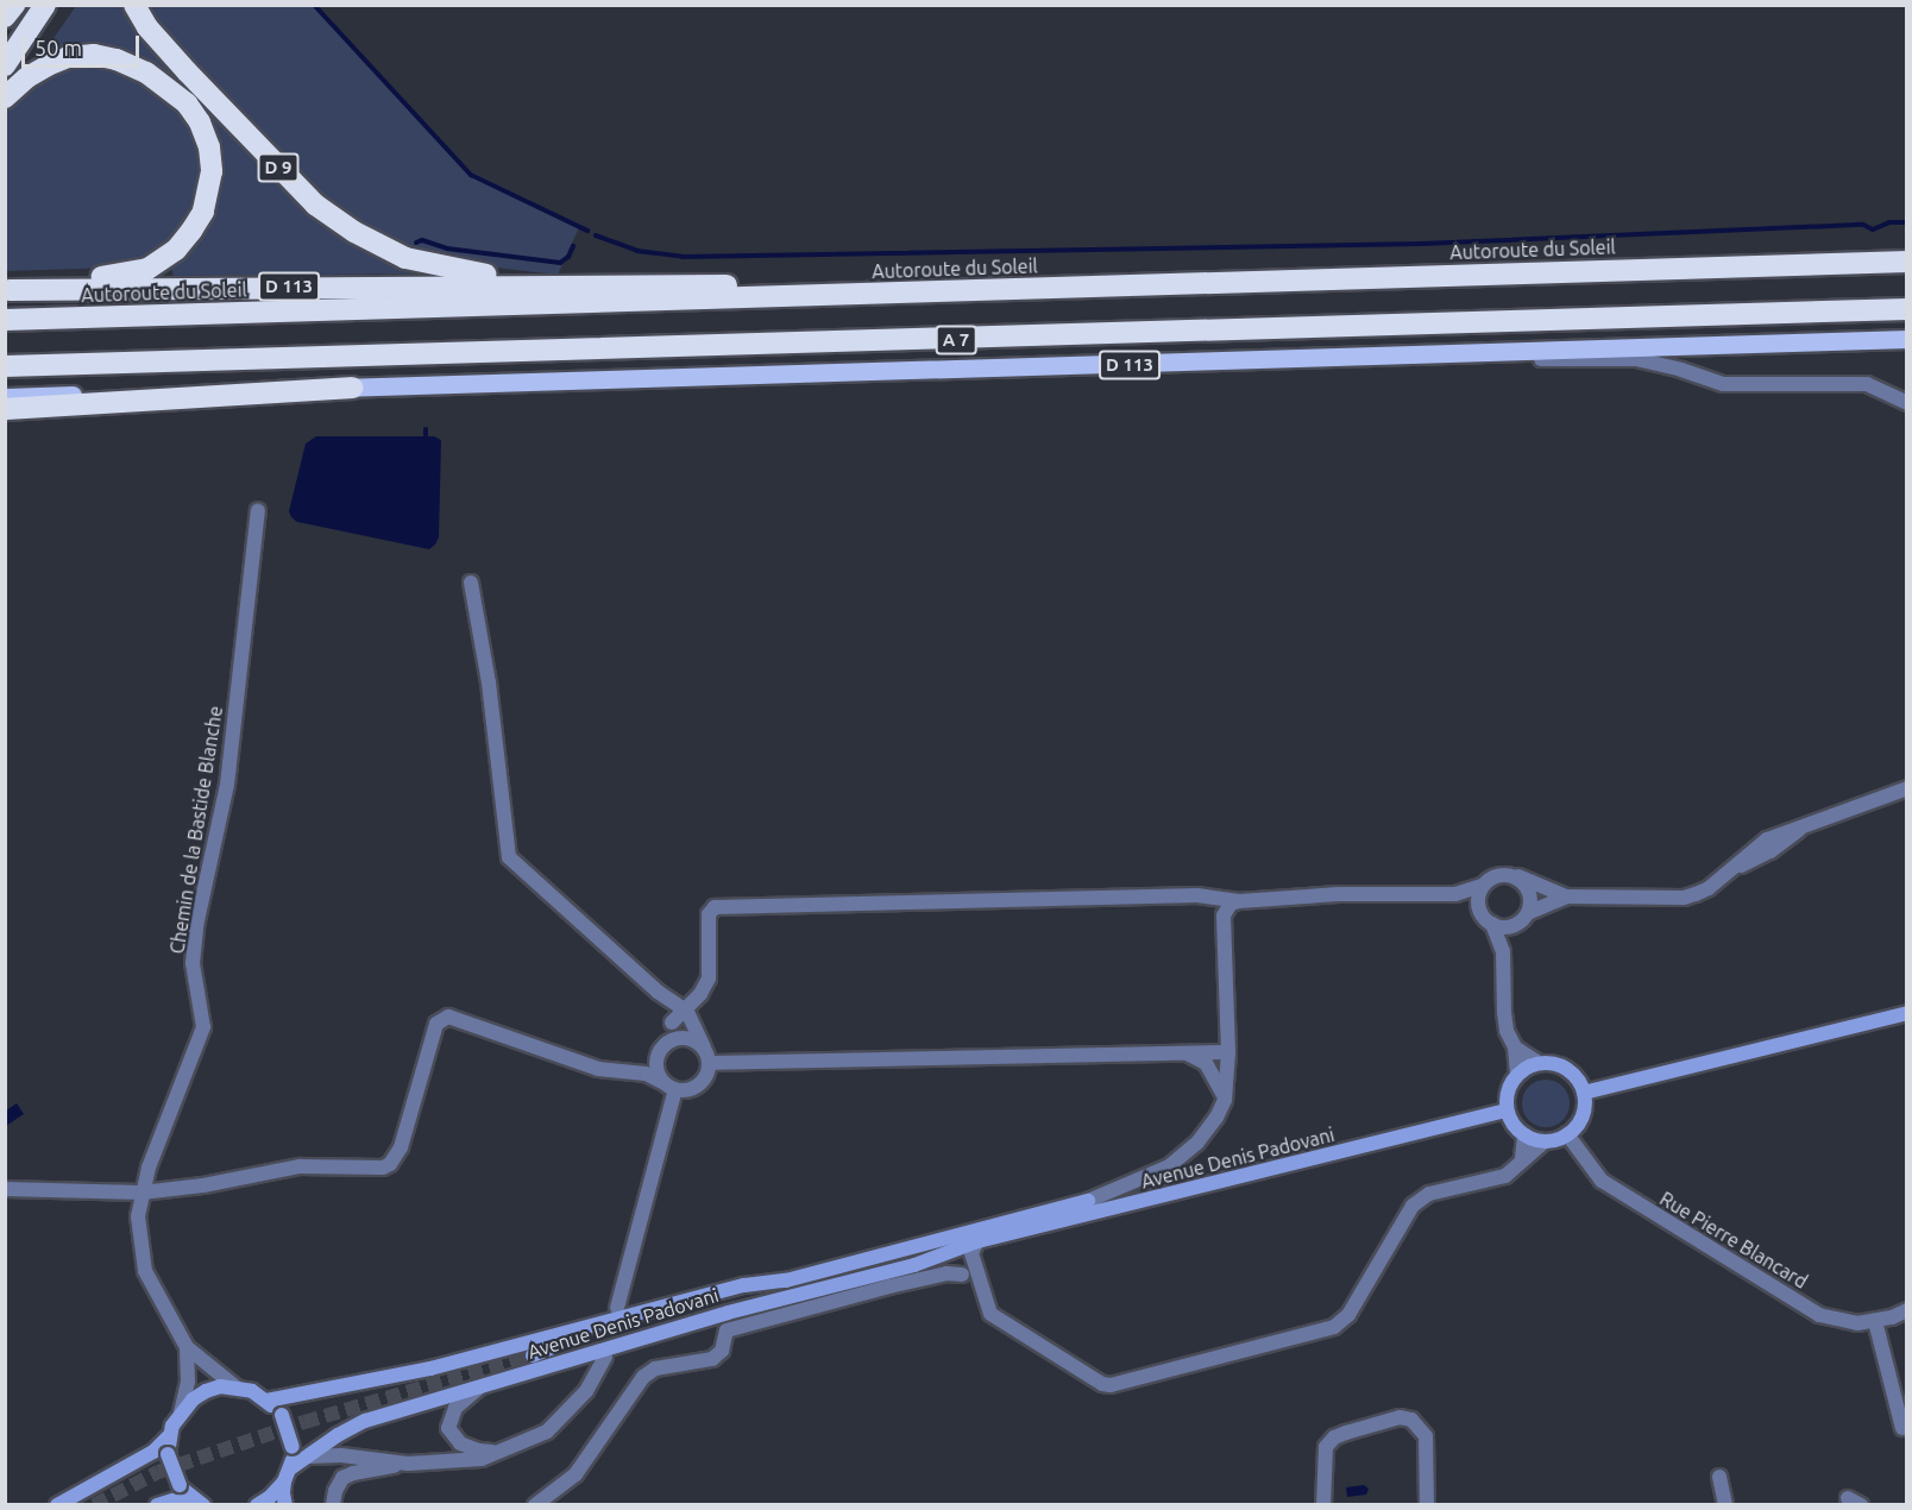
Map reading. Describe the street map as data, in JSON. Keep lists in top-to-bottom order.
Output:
{
  "streets": {
    "highway": [
      "D 9",
      "Autoroute du Soleil",
      "D 113",
      "A 7"
    ],
    "main road": ["Avenue Denis Padovani"],
    "street": ["Chemin de la Bastide Blanche", "Rue Pierre Blancard"]
  },
  "crossings": [
    ["D 9", "D 113"],
    ["Autoroute du Soleil", "D 113"],
    ["Avenue Denis Padovani", "Rue Pierre Blancard"]
  ],
  "scale_bar": "50 m"
}
